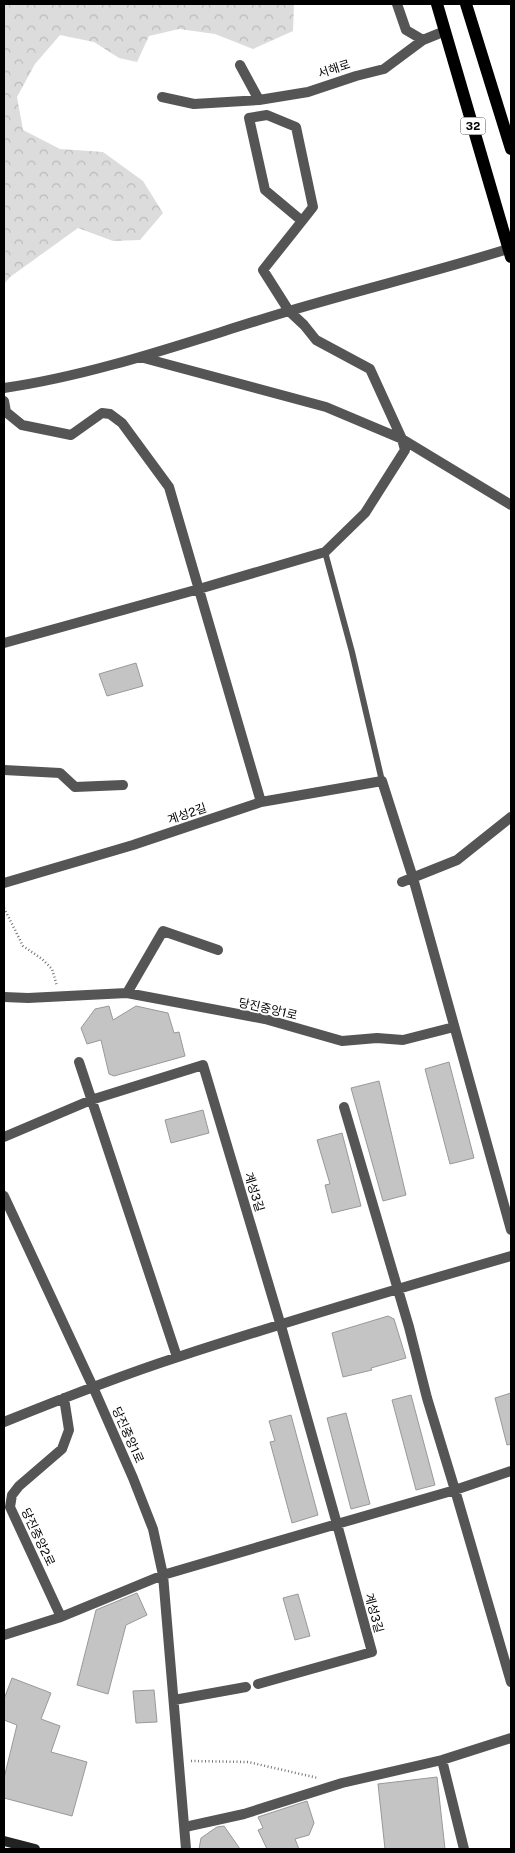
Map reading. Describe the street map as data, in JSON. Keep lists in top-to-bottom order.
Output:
{
  "streets": {
    "main road": ["32"],
    "street": [
      "서해로",
      "계성2길",
      "당진중앙1로",
      "계성3길",
      "당진중앙2로"
    ]
  },
  "crossings": [
    ["서해로", "32"]
  ]
}
